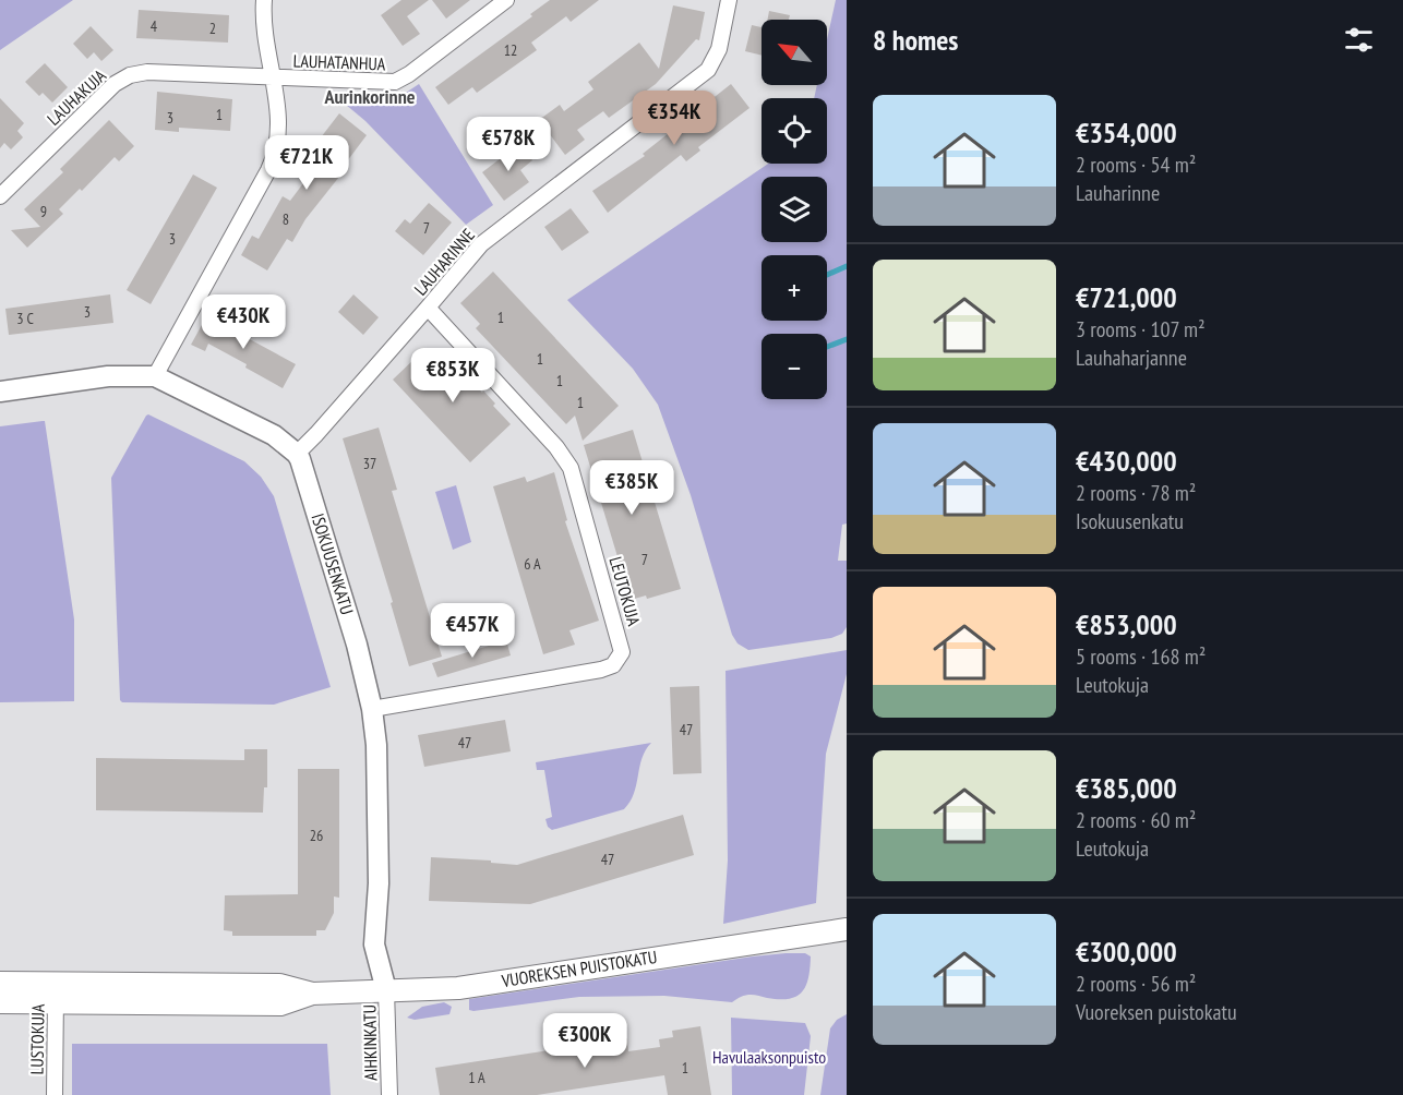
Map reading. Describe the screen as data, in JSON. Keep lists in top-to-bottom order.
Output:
{
  "streets": {
    "main road": ["VUOREKSEN PUISTOKATU"],
    "street": [
      "LAUHATANHUA",
      "LAUHAKUJA",
      "LAUHARINNE",
      "ISOKUUSENKATU",
      "LEUTOKUJA",
      "LUSTOKUJA",
      "AIHKINKATU"
    ]
  },
  "crossings": [
    ["LAUHATANHUA", "LAUHAKUJA"],
    ["LAUHARINNE", "ISOKUUSENKATU"],
    ["LAUHARINNE", "LEUTOKUJA"],
    ["ISOKUUSENKATU", "LEUTOKUJA"],
    ["ISOKUUSENKATU", "VUOREKSEN PUISTOKATU"],
    ["ISOKUUSENKATU", "AIHKINKATU"],
    ["VUOREKSEN PUISTOKATU", "LUSTOKUJA"],
    ["VUOREKSEN PUISTOKATU", "AIHKINKATU"]
  ],
  "districts": ["Aurinkorinne"],
  "parks": ["Havulaaksonpuisto"],
  "house_numbers": [
    "4",
    "2",
    "12",
    "1",
    "3",
    "9",
    "8",
    "7",
    "3",
    "3",
    "1",
    "3 C",
    "1",
    "1",
    "1",
    "37",
    "7",
    "6 A",
    "47",
    "47",
    "26",
    "47",
    "1",
    "1 A"
  ],
  "north": "top left",
  "page": {
    "heading": "8 homes",
    "map_buttons": ["+", "−"],
    "list": [
      {
        "name": "€354,000",
        "note": "2 rooms · 54 m² · Lauharinne"
      },
      {
        "name": "€721,000",
        "note": "3 rooms · 107 m² · Lauhaharjanne"
      },
      {
        "name": "€430,000",
        "note": "2 rooms · 78 m² · Isokuusenkatu"
      },
      {
        "name": "€853,000",
        "note": "5 rooms · 168 m² · Leutokuja"
      },
      {
        "name": "€385,000",
        "note": "2 rooms · 60 m² · Leutokuja"
      },
      {
        "name": "€300,000",
        "note": "2 rooms · 56 m² · Vuoreksen puistokatu"
      }
    ],
    "price": [
      "€354K",
      "€578K",
      "€721K",
      "€430K",
      "€853K",
      "€385K",
      "€457K",
      "€300K"
    ]
  }
}
